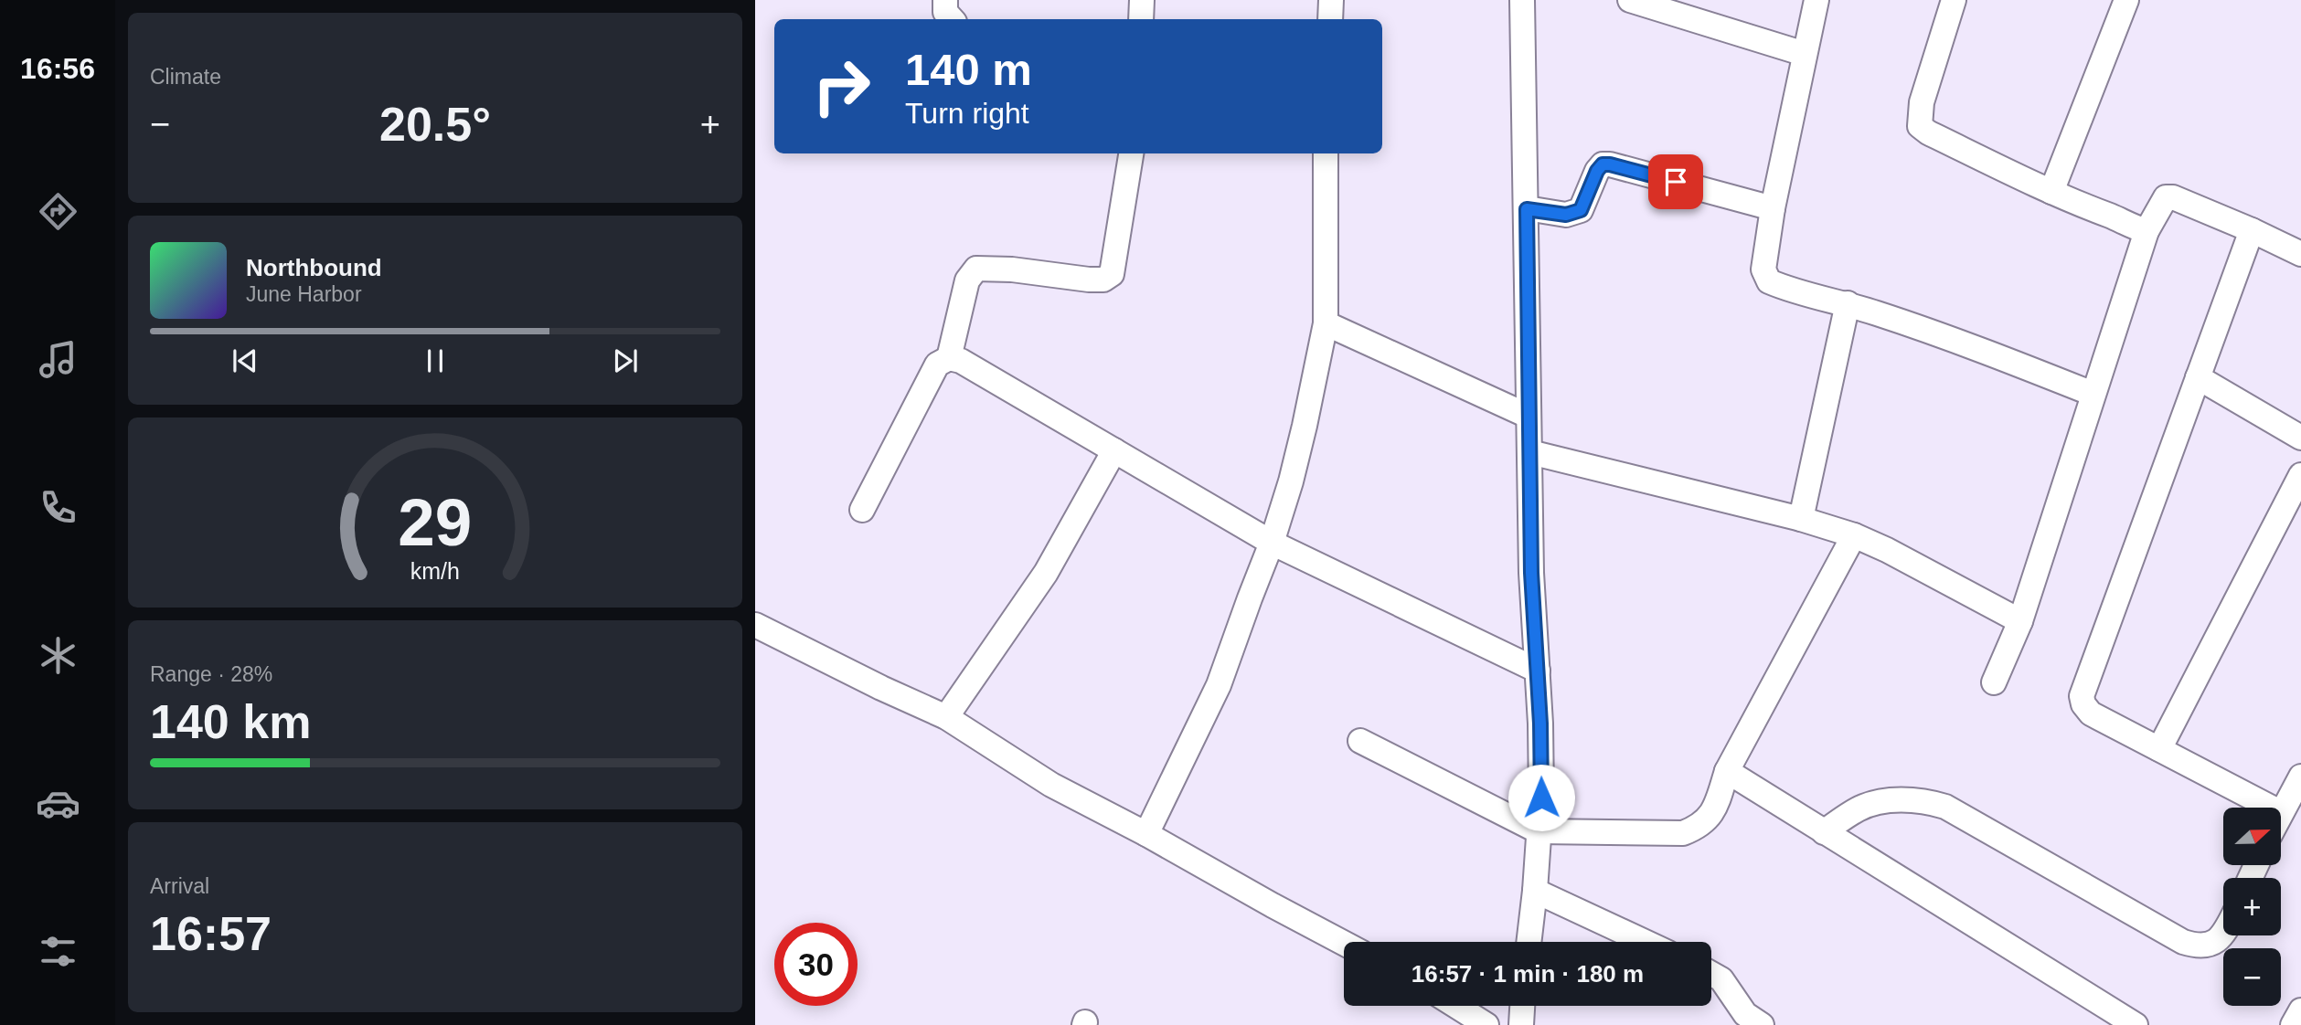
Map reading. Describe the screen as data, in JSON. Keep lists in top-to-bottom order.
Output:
{
  "north": "right",
  "page": {
    "tabs": "16:56",
    "tile": [
      "Climate",
      ["Range · 28%", "140 km"],
      ["Arrival", "16:57"]
    ],
    "turn": ["140 m", "Turn right"],
    "heat": ["−", "20.5°", "+"],
    "song": ["Northbound", "June Harbor"],
    "map_buttons": ["+", "−"],
    "limit": "30",
    "trip": "16:57 · 1 min · 180 m",
    "gauge": ["29", "km/h"]
  }
}
